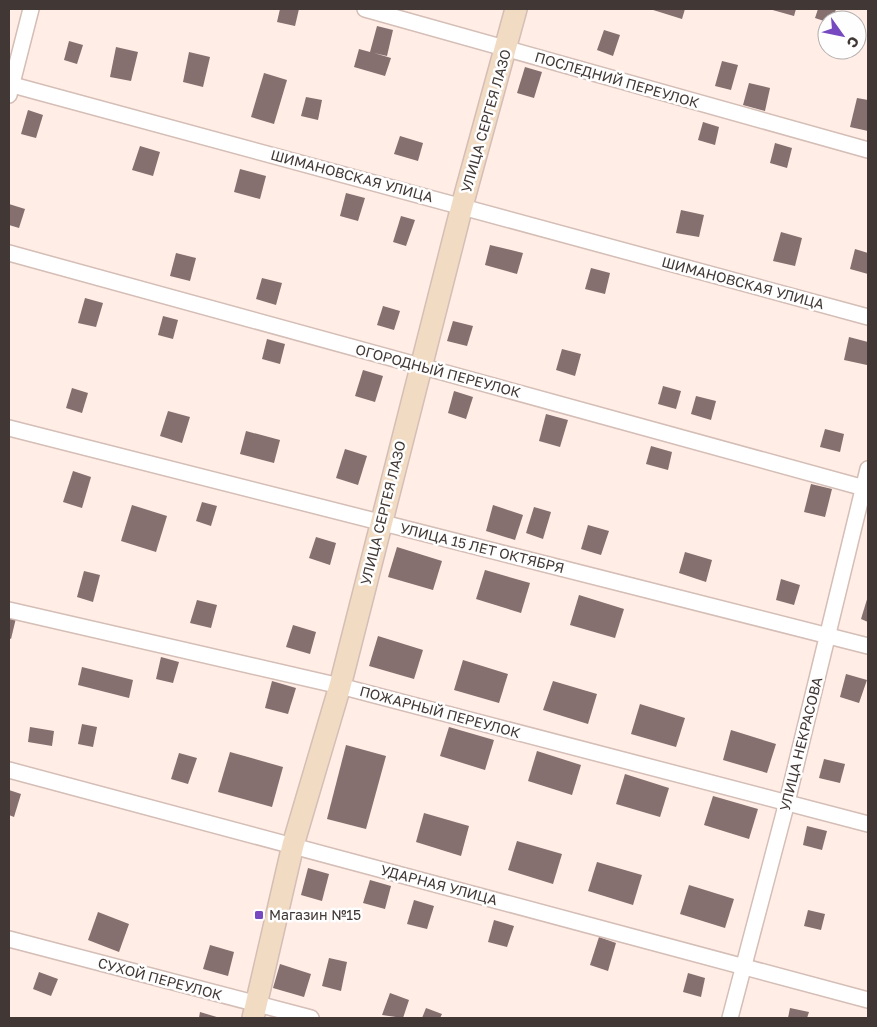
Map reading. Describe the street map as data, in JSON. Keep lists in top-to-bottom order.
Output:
{
  "streets": {
    "main road": ["УЛИЦА СЕРГЕЯ ЛАЗО"],
    "street": [
      "ПОСЛЕДНИЙ ПЕРЕУЛОК",
      "ШИМАНОВСКАЯ УЛИЦА",
      "ОГОРОДНЫЙ ПЕРЕУЛОК",
      "УЛИЦА 15 ЛЕТ ОКТЯБРЯ",
      "ПОЖАРНЫЙ ПЕРЕУЛОК",
      "УЛИЦА НЕКРАСОВА",
      "УДАРНАЯ УЛИЦА",
      "СУХОЙ ПЕРЕУЛОК"
    ]
  },
  "crossings": [
    ["ПОСЛЕДНИЙ ПЕРЕУЛОК", "УЛИЦА СЕРГЕЯ ЛАЗО"],
    ["УЛИЦА СЕРГЕЯ ЛАЗО", "ШИМАНОВСКАЯ УЛИЦА"],
    ["УЛИЦА СЕРГЕЯ ЛАЗО", "ОГОРОДНЫЙ ПЕРЕУЛОК"],
    ["УЛИЦА СЕРГЕЯ ЛАЗО", "УЛИЦА 15 ЛЕТ ОКТЯБРЯ"],
    ["УЛИЦА СЕРГЕЯ ЛАЗО", "ПОЖАРНЫЙ ПЕРЕУЛОК"],
    ["УЛИЦА СЕРГЕЯ ЛАЗО", "УДАРНАЯ УЛИЦА"],
    ["УЛИЦА СЕРГЕЯ ЛАЗО", "СУХОЙ ПЕРЕУЛОК"],
    ["ОГОРОДНЫЙ ПЕРЕУЛОК", "УЛИЦА НЕКРАСОВА"],
    ["УЛИЦА 15 ЛЕТ ОКТЯБРЯ", "УЛИЦА НЕКРАСОВА"],
    ["ПОЖАРНЫЙ ПЕРЕУЛОК", "УЛИЦА НЕКРАСОВА"],
    ["УЛИЦА НЕКРАСОВА", "УДАРНАЯ УЛИЦА"]
  ],
  "places": {
    "transit": ["Магазин №15"]
  },
  "north": "bottom right"
}
